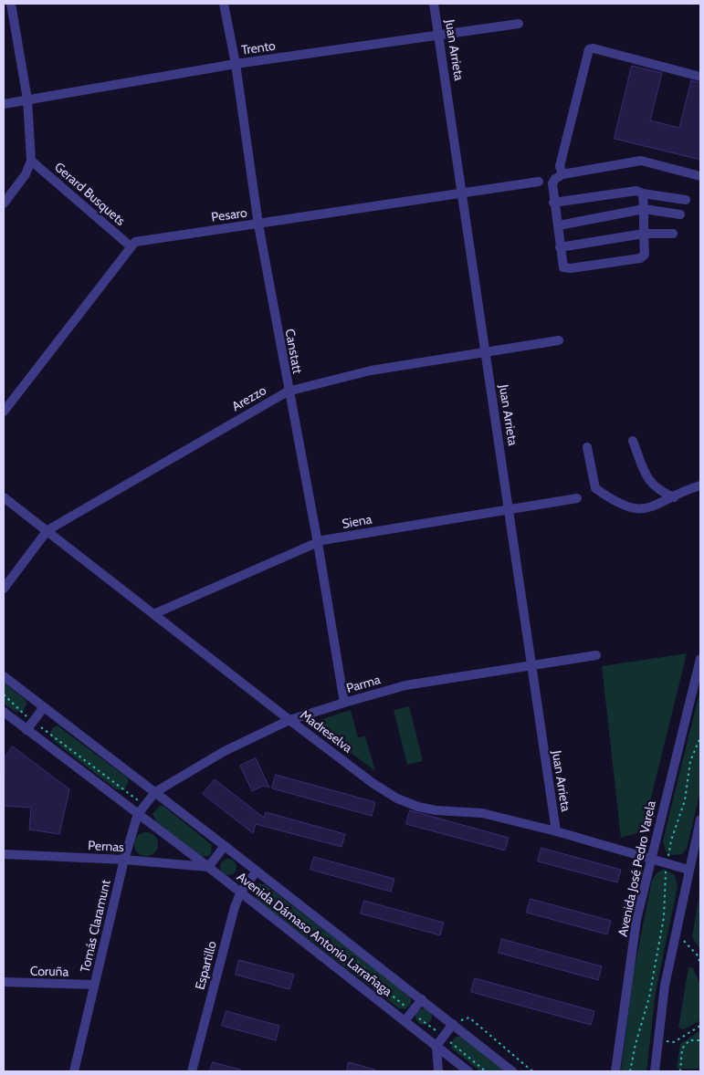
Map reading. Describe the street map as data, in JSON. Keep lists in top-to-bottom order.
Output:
{
  "streets": {
    "street": [
      "Trento",
      "Juan Arrieta",
      "Gerard Busquets",
      "Pesaro",
      "Canstatt",
      "Arezzo",
      "Siena",
      "Parma",
      "Madreselva",
      "Pernas",
      "Avenida José Pedro Varela",
      "Tomás Claramunt",
      "Avenida Dámaso Antonio Larrañaga",
      "Espartillo",
      "Coruña"
    ]
  },
  "crossings": [
    ["Trento", "Juan Arrieta"],
    ["Trento", "Canstatt"],
    ["Juan Arrieta", "Pesaro"],
    ["Juan Arrieta", "Arezzo"],
    ["Juan Arrieta", "Siena"],
    ["Juan Arrieta", "Parma"],
    ["Juan Arrieta", "Madreselva"],
    ["Gerard Busquets", "Pesaro"],
    ["Pesaro", "Canstatt"],
    ["Canstatt", "Arezzo"],
    ["Canstatt", "Siena"],
    ["Canstatt", "Parma"],
    ["Arezzo", "Madreselva"],
    ["Siena", "Madreselva"],
    ["Parma", "Madreselva"],
    ["Parma", "Tomás Claramunt"],
    ["Parma", "Avenida Dámaso Antonio Larrañaga"],
    ["Madreselva", "Avenida José Pedro Varela"],
    ["Pernas", "Tomás Claramunt"],
    ["Pernas", "Avenida Dámaso Antonio Larrañaga"],
    ["Tomás Claramunt", "Avenida Dámaso Antonio Larrañaga"],
    ["Tomás Claramunt", "Coruña"],
    ["Avenida Dámaso Antonio Larrañaga", "Espartillo"]
  ]
}
